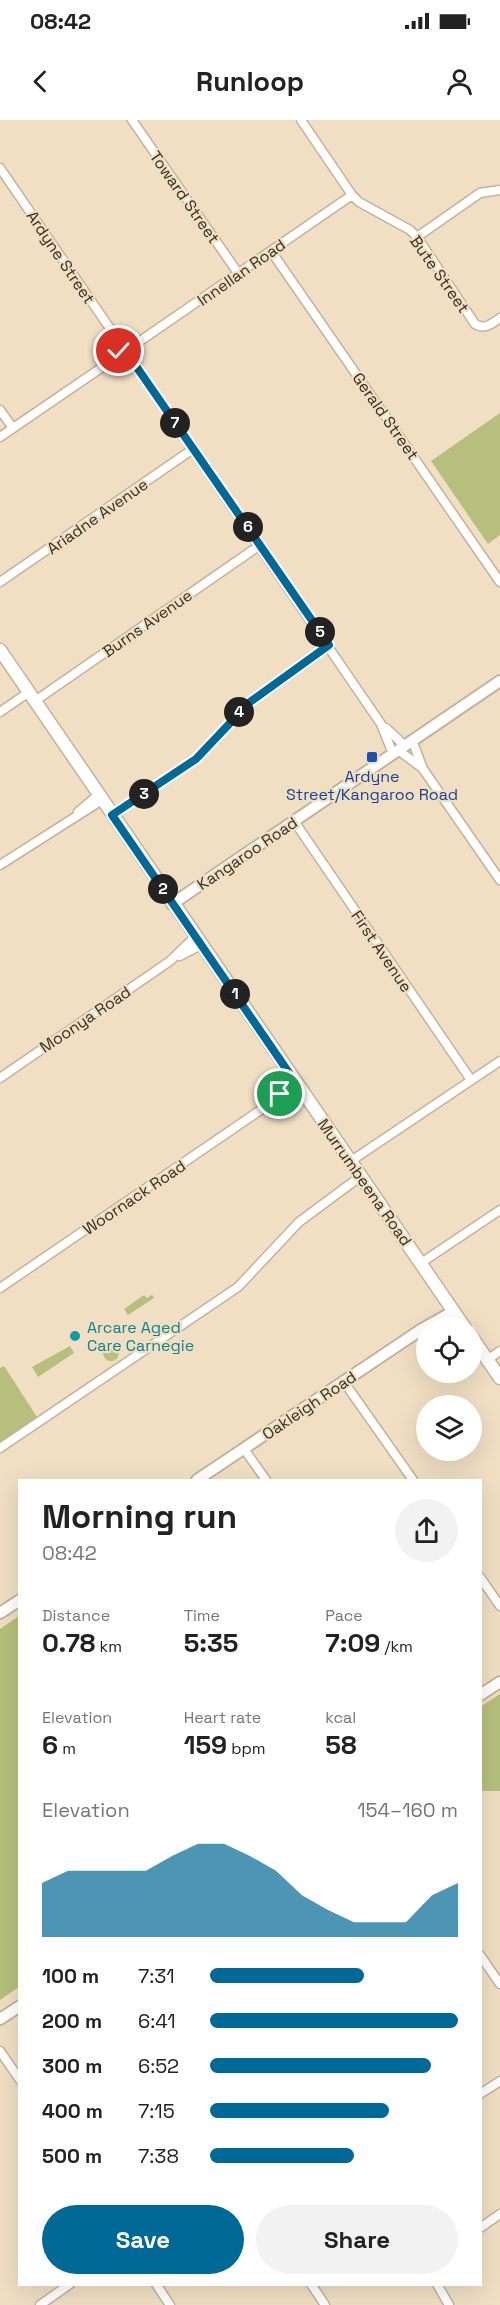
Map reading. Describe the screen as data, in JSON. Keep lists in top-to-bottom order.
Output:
{
  "streets": {
    "main road": ["Murrumbeena Road"],
    "street": [
      "Toward Street",
      "Ardyne Street",
      "Innellan Road",
      "Bute Street",
      "Gerald Street",
      "Ariadne Avenue",
      "Burns Avenue",
      "Kangaroo Road",
      "First Avenue",
      "Moonya Road",
      "Woornack Road",
      "Oakleigh Road"
    ]
  },
  "crossings": [
    ["Toward Street", "Innellan Road"],
    ["Ardyne Street", "Innellan Road"],
    ["Ardyne Street", "Ariadne Avenue"],
    ["Ardyne Street", "Burns Avenue"],
    ["Ardyne Street", "Kangaroo Road"],
    ["Innellan Road", "Bute Street"],
    ["Innellan Road", "Gerald Street"],
    ["Burns Avenue", "Murrumbeena Road"],
    ["Kangaroo Road", "First Avenue"],
    ["Kangaroo Road", "Murrumbeena Road"],
    ["Moonya Road", "Murrumbeena Road"],
    ["Murrumbeena Road", "Woornack Road"],
    ["Murrumbeena Road", "Oakleigh Road"]
  ],
  "places": {
    "transit": ["Ardyne Street/Kangaroo Road"],
    "other": ["Arcare Aged Care Carnegie"]
  },
  "page": {
    "status": "08:42",
    "header": "Runloop",
    "pins": [
      "7",
      "6",
      "5",
      "4",
      "3",
      "2",
      "1"
    ],
    "heading": ["Morning run", "08:42"],
    "stats": [
      ["Distance", "0.78 km"],
      ["Time", "5:35"],
      ["Pace", "7:09 /km"],
      ["Elevation", "6 m"],
      ["Heart rate", "159 bpm"],
      ["kcal", "58"]
    ],
    "chart": ["Elevation", "154–160 m"],
    "list": [
      {
        "name": "100 m",
        "note": "7:31"
      },
      {
        "name": "200 m",
        "note": "6:41"
      },
      {
        "name": "300 m",
        "note": "6:52"
      },
      {
        "name": "400 m",
        "note": "7:15"
      },
      {
        "name": "500 m",
        "note": "7:38"
      }
    ],
    "buttons": ["Save", "Share"]
  }
}
